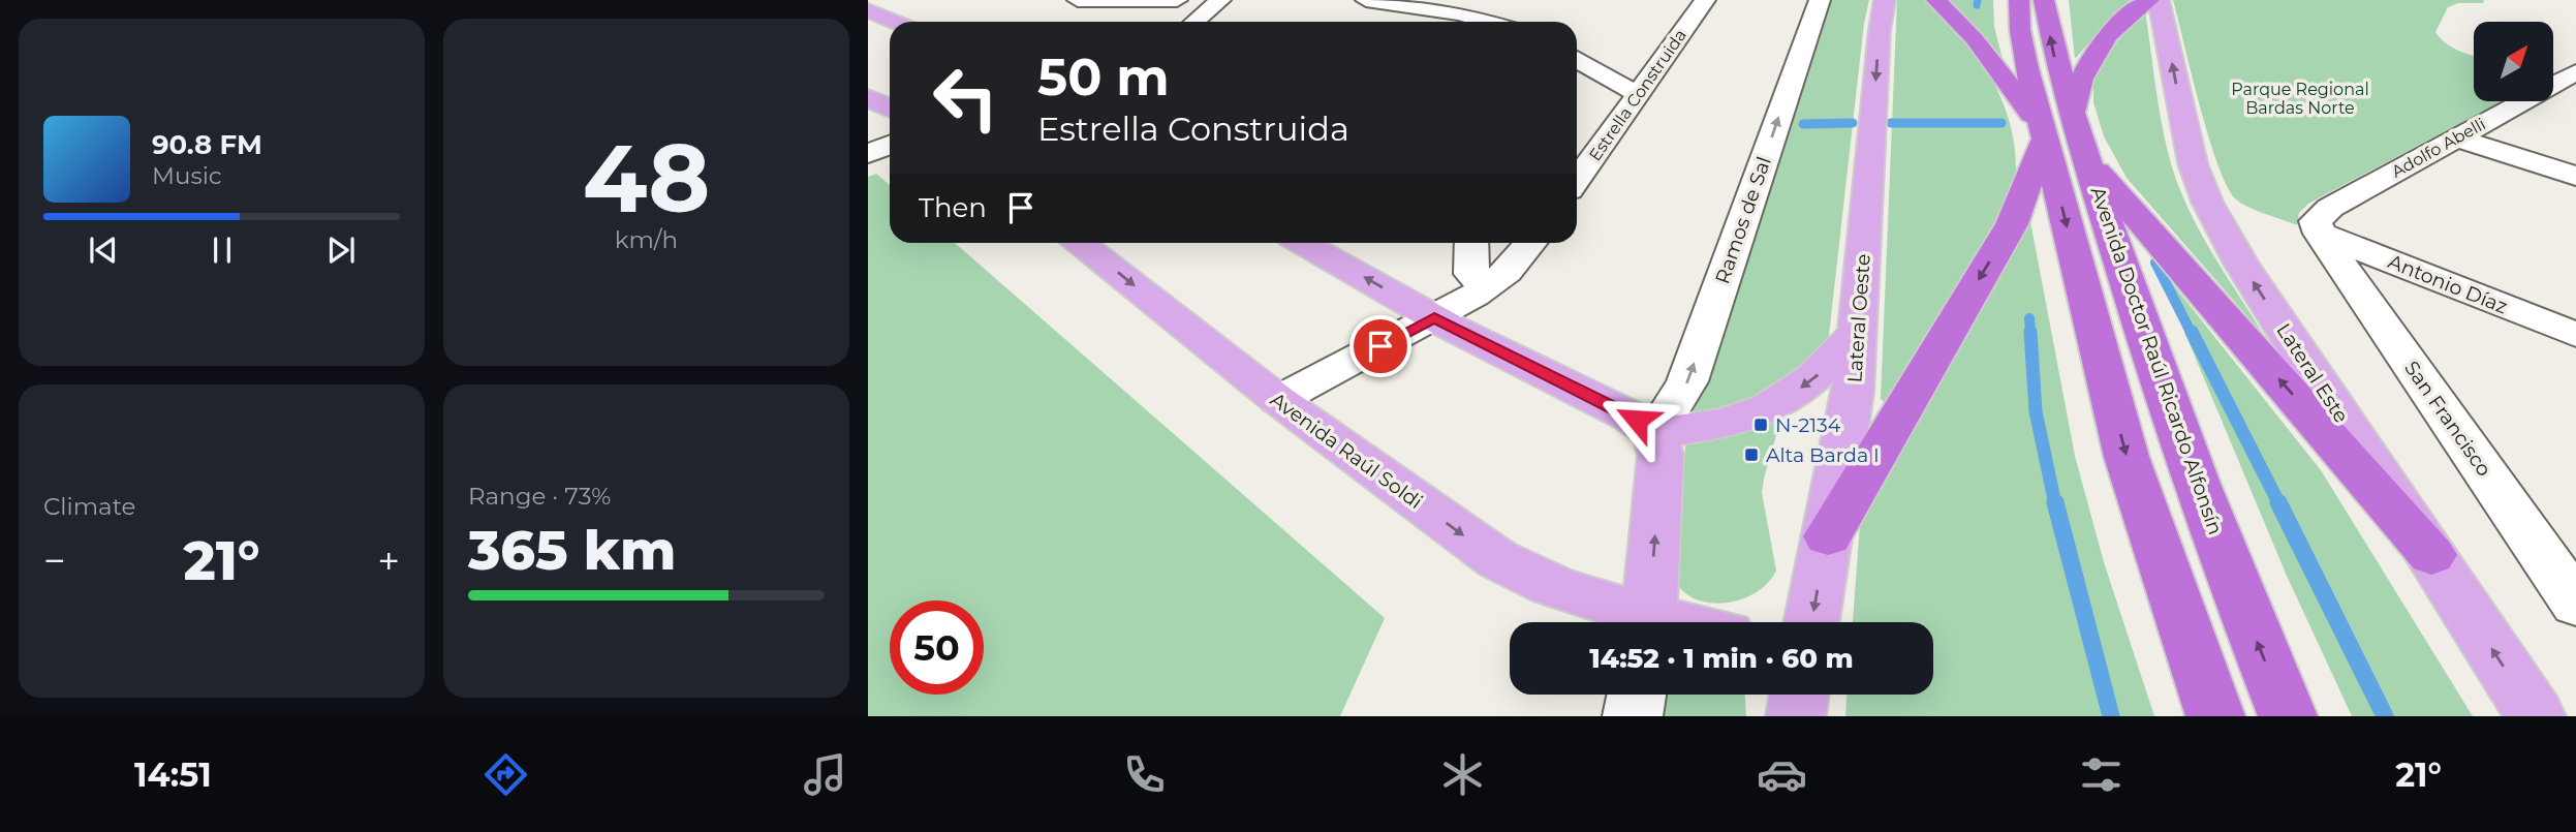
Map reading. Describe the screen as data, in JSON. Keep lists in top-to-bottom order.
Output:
{
  "streets": {
    "highway": ["Avenida Doctor Raúl Ricardo Alfonsín"],
    "main road": ["Lateral Oeste", "Lateral Este", "Avenida Raúl Soldi"],
    "street": [
      "Estrella Construida",
      "Adolfo Abelli",
      "Ramos de Sal",
      "Antonio Díaz",
      "San Francisco"
    ]
  },
  "crossings": [
    ["Adolfo Abelli", "Antonio Díaz"],
    ["Adolfo Abelli", "San Francisco"],
    ["Antonio Díaz", "San Francisco"]
  ],
  "one_way": ["Ramos de Sal", "Lateral Oeste", "Lateral Este"],
  "parks": ["Parque Regional Bardas Norte"],
  "places": {
    "transit": ["N-2134", "Alta Barda I"]
  },
  "north": "top right",
  "page": {
    "tile": [
      ["48", "km/h"],
      "Climate",
      ["Range · 73%", "365 km"]
    ],
    "turn": ["50 m", "Estrella Construida"],
    "song": ["90.8 FM", "Music"],
    "then": "Then",
    "heat": ["−", "21°", "+"],
    "limit": "50",
    "trip": "14:52 · 1 min · 60 m",
    "tabs": ["14:51", "21°"]
  }
}
